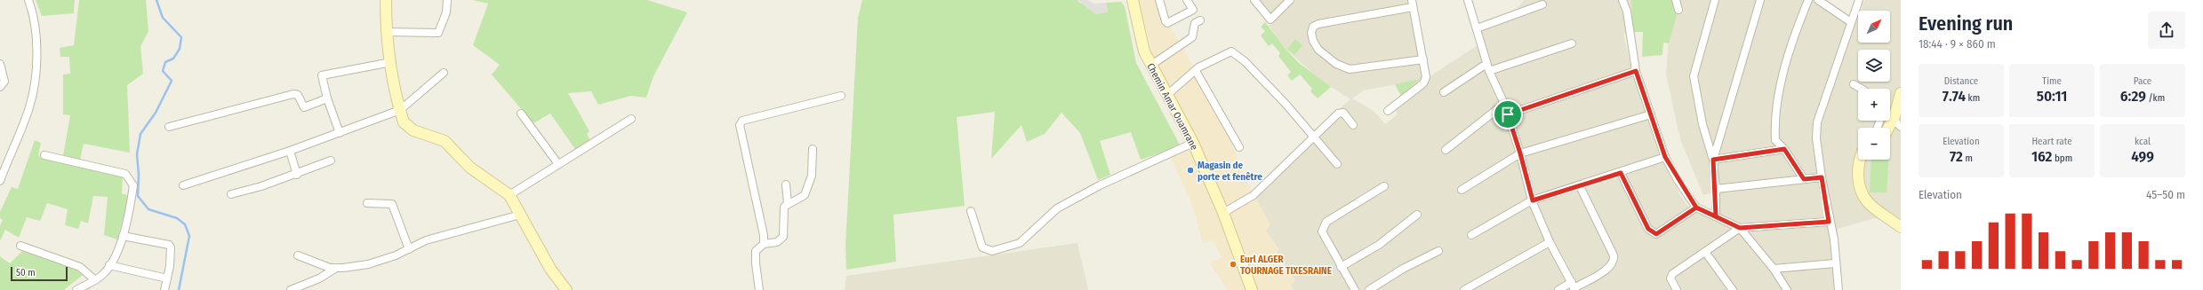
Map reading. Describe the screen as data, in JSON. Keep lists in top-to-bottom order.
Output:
{
  "streets": {
    "street": ["Chemin Amar Ouamrane"]
  },
  "places": ["Magasin de porte et fenêtre", "Eurl ALGER TOURNAGE TIXESRAINE"],
  "scale_bar": "50 m",
  "north": "top right",
  "page": {
    "heading": ["Evening run", "18:44 · 9 × 860 m"],
    "map_buttons": ["+", "−"],
    "stats": [
      ["Distance", "7.74 km"],
      ["Time", "50:11"],
      ["Pace", "6:29 /km"],
      ["Elevation", "72 m"],
      ["Heart rate", "162 bpm"],
      ["kcal", "499"]
    ],
    "chart": ["Elevation", "45–50 m"],
    "scale": "50 m"
  }
}
